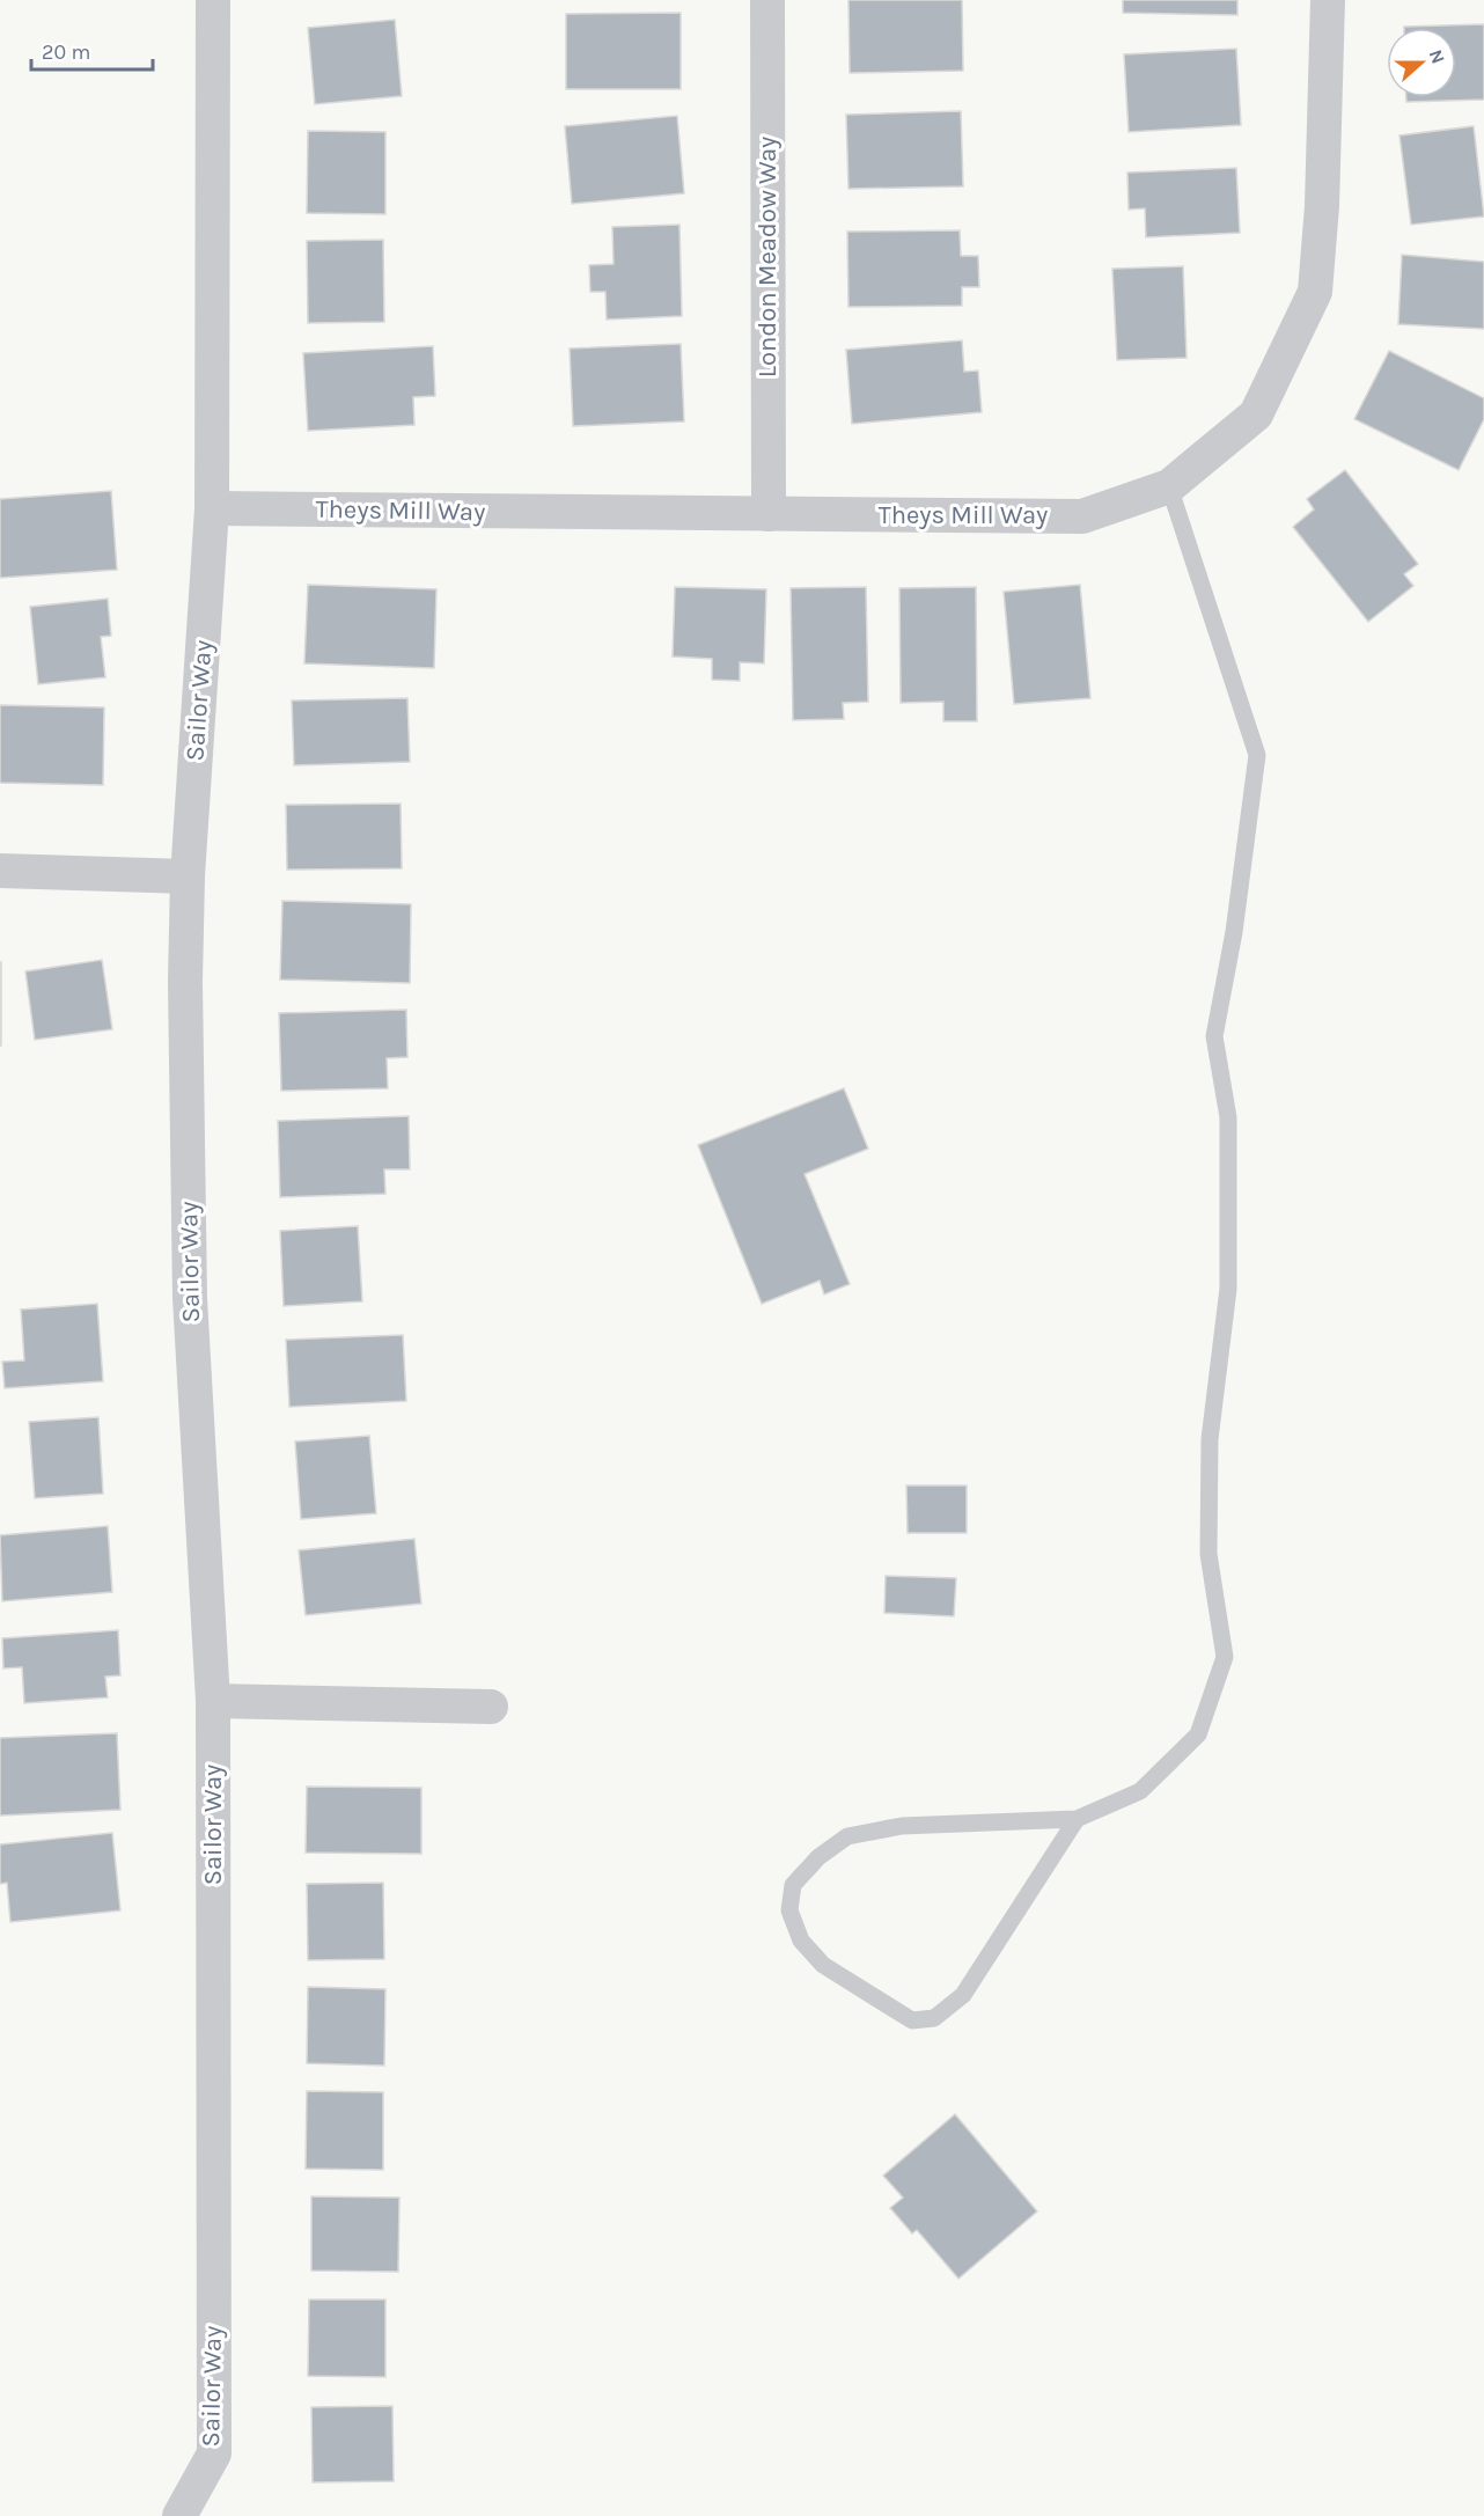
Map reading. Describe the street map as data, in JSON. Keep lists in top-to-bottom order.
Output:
{
  "streets": {
    "street": ["London Meadow Way", "Theys Mill Way", "Sailor Way"]
  },
  "crossings": [
    ["London Meadow Way", "Theys Mill Way"],
    ["Theys Mill Way", "Sailor Way"]
  ],
  "scale_bar": "20 m",
  "north": "right"
}
